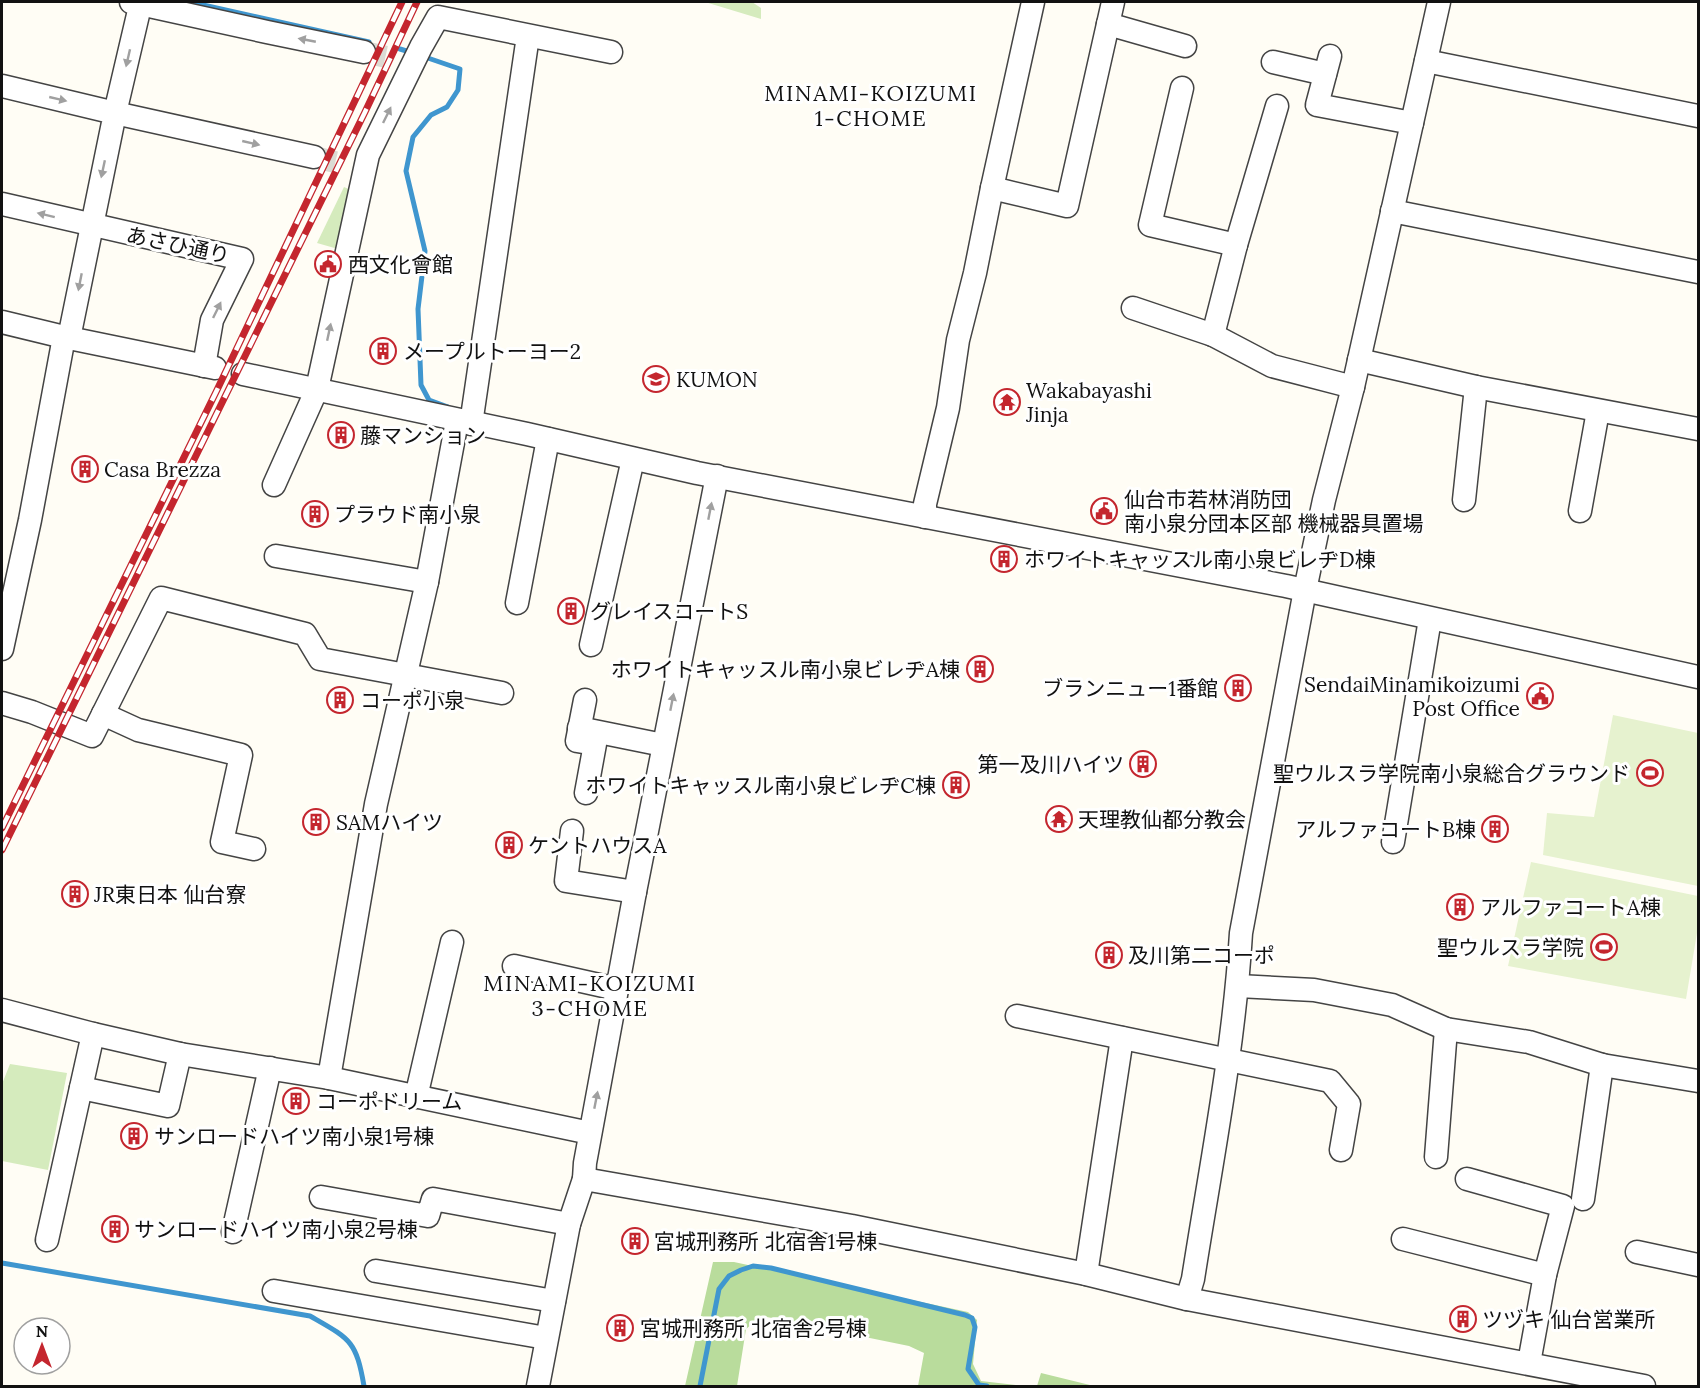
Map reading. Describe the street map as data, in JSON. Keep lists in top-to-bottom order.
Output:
{
  "streets": {
    "street": ["あさひ通り"]
  },
  "districts": ["MINAMI-KOIZUMI 1-CHOME", "MINAMI-KOIZUMI 3-CHOME"],
  "places": {
    "public building": ["西文化會館", "仙台市若林消防団 南小泉分団本区部 機械器具置場", "SendaiMinamikoizumi Post Office"],
    "building": [
      "メープルトーヨー2",
      "藤マンション",
      "Casa Brezza",
      "プラウド南小泉",
      "ホワイトキャッスル南小泉ビレヂD棟",
      "グレイスコートS",
      "ホワイトキャッスル南小泉ビレヂA棟",
      "ブランニュー1番館",
      "コーポ小泉",
      "第一及川ハイツ",
      "ホワイトキャッスル南小泉ビレヂC棟",
      "SAMハイツ",
      "アルファコートB棟",
      "ケントハウスA",
      "JR東日本 仙台寮",
      "アルファコートA棟",
      "及川第二コーポ",
      "コーポドリーム",
      "サンロードハイツ南小泉1号棟",
      "サンロードハイツ南小泉2号棟",
      "宮城刑務所 北宿舎1号棟",
      "ツヅキ 仙台営業所",
      "宮城刑務所 北宿舎2号棟"
    ],
    "school or university": ["KUMON"],
    "temple": ["Wakabayashi Jinja", "天理教仙都分教会"],
    "sports": ["聖ウルスラ学院南小泉総合グラウンド", "聖ウルスラ学院"]
  },
  "north": "top"
}
